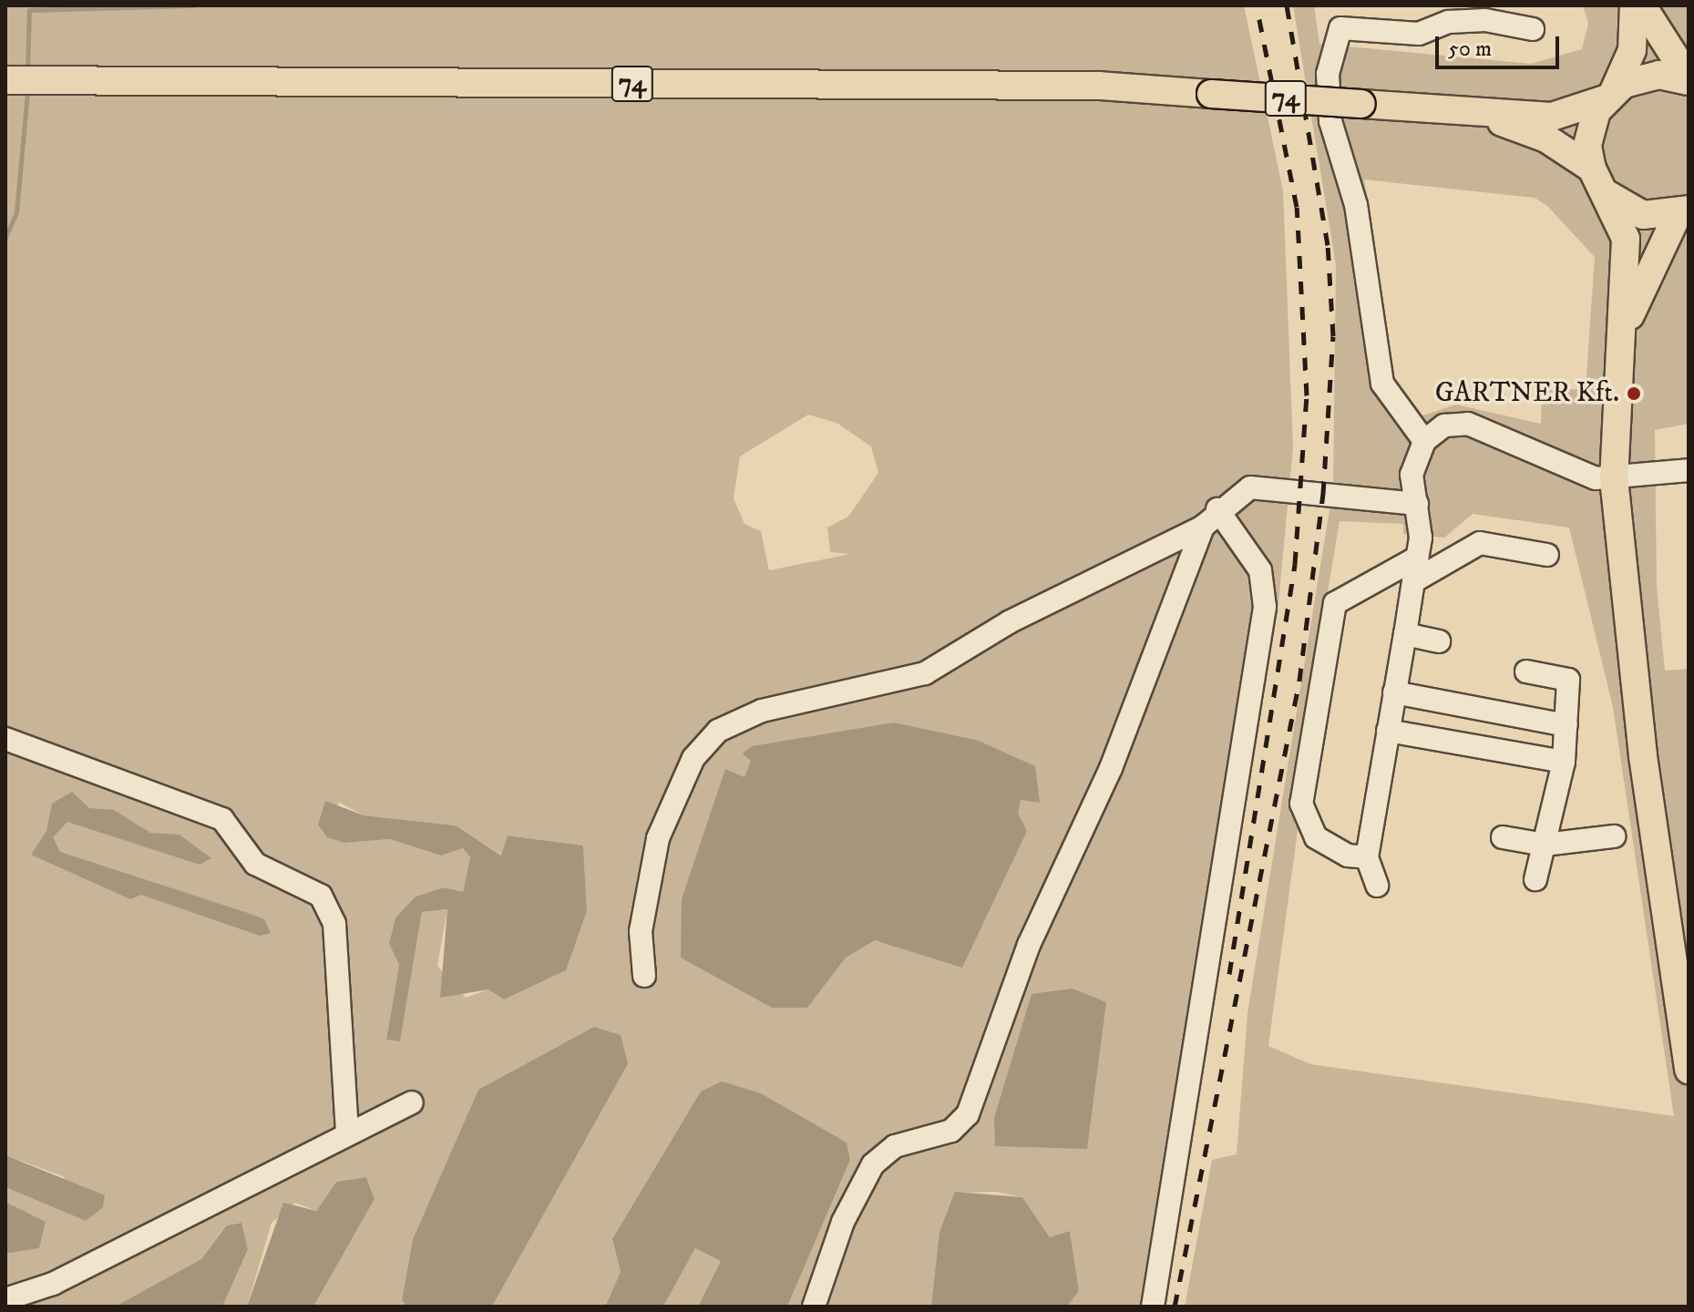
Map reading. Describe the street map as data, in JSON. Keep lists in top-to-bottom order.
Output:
{
  "streets": {
    "main road": ["74"]
  },
  "places": ["GARTNER Kft."],
  "scale_bar": "50 m"
}
